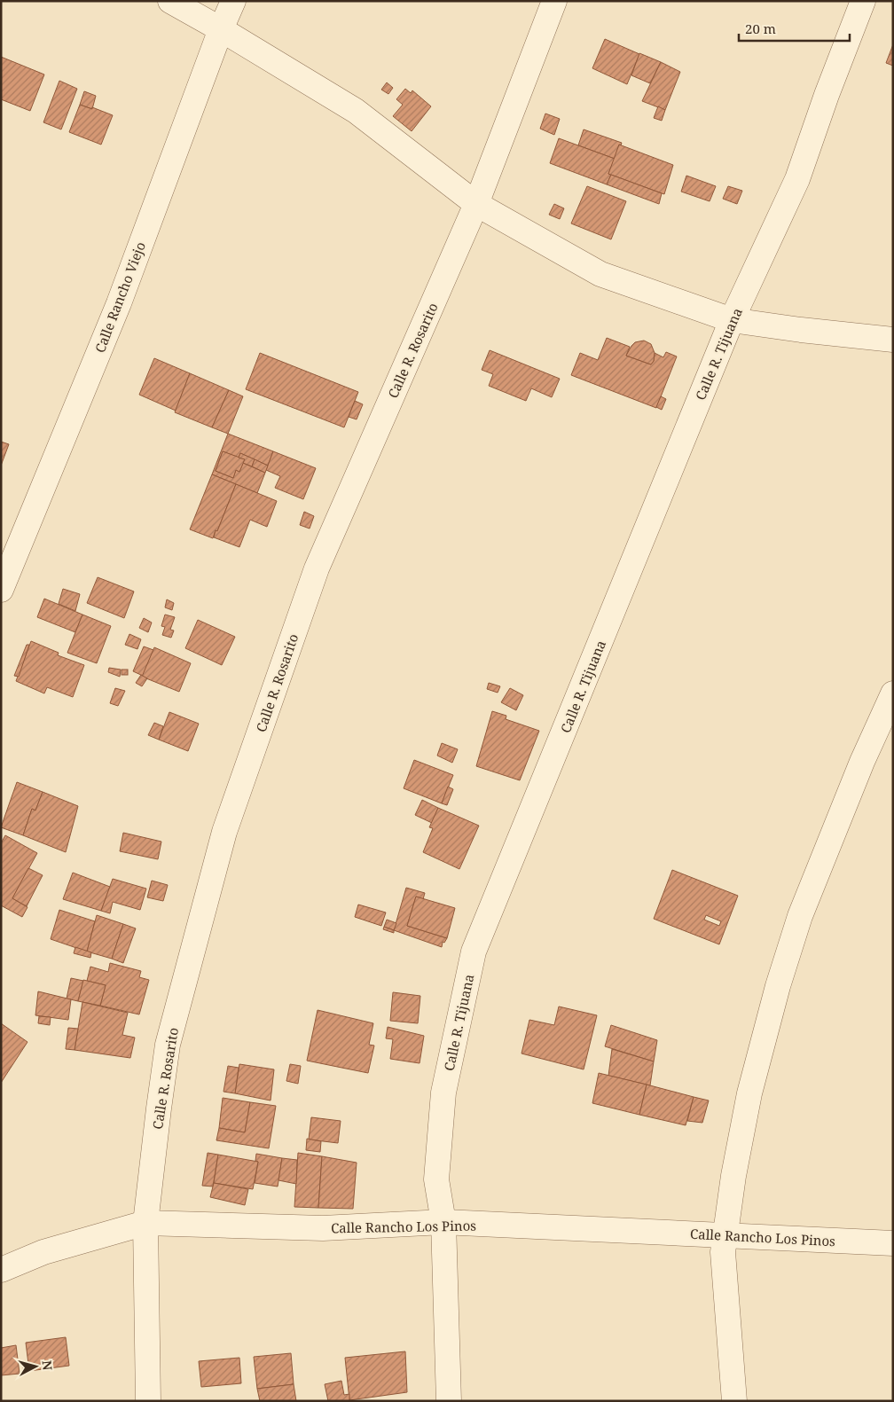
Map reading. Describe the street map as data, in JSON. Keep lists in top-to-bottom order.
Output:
{
  "streets": {
    "street": [
      "Calle Rancho Viejo",
      "Calle R. Rosarito",
      "Calle R. Tijuana",
      "Calle Rancho Los Pinos"
    ]
  },
  "crossings": [
    ["Calle R. Rosarito", "Calle Rancho Los Pinos"],
    ["Calle R. Tijuana", "Calle Rancho Los Pinos"]
  ],
  "scale_bar": "20 m",
  "north": "right"
}
